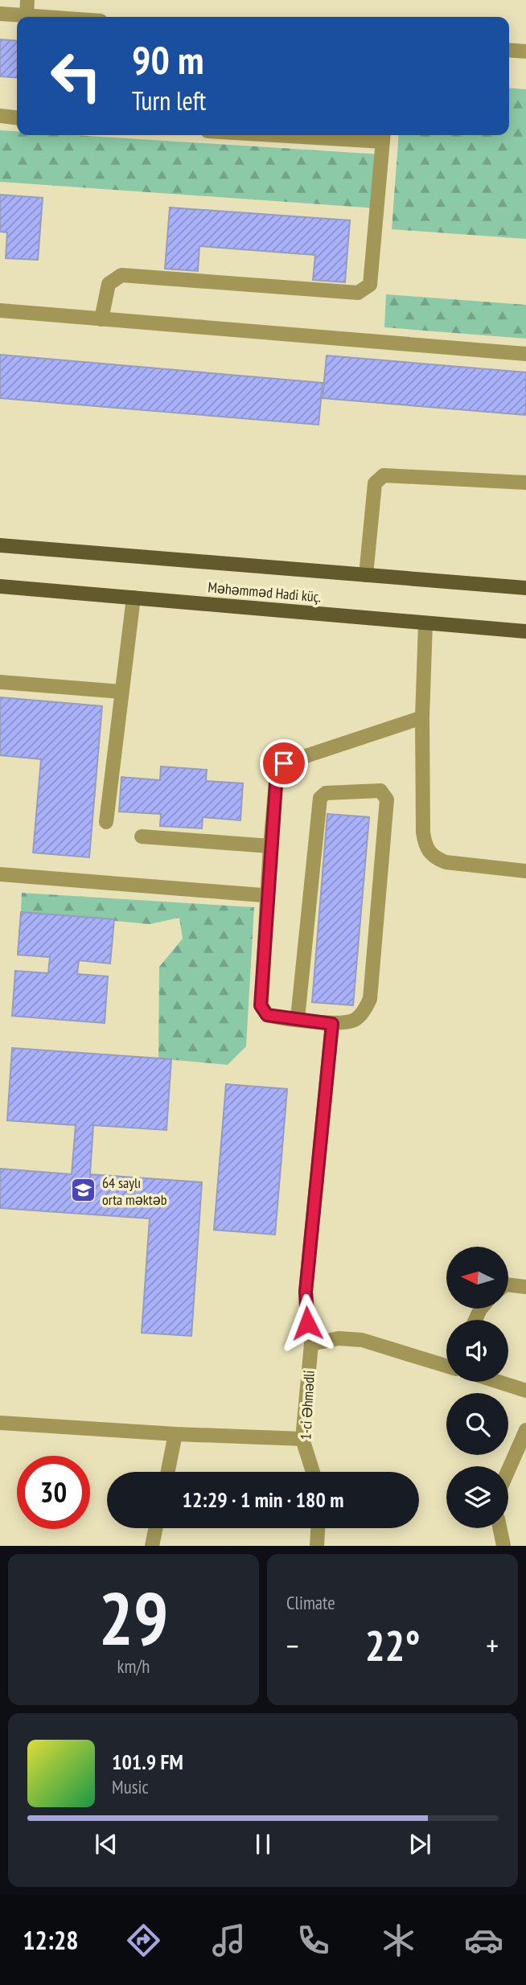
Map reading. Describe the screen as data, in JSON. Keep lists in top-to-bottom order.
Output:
{
  "streets": {
    "main road": ["Məhəmməd Hadi küç."],
    "street": ["1-ci Əhmədli"]
  },
  "places": {
    "school or university": ["64 saylı orta məktəb"]
  },
  "north": "left",
  "page": {
    "turn": ["90 m", "Turn left"],
    "limit": "30",
    "trip": "12:29 · 1 min · 180 m",
    "tile": [
      ["29", "km/h"],
      "Climate"
    ],
    "heat": ["−", "22°", "+"],
    "song": ["101.9 FM", "Music"],
    "tabs": "12:28"
  }
}
